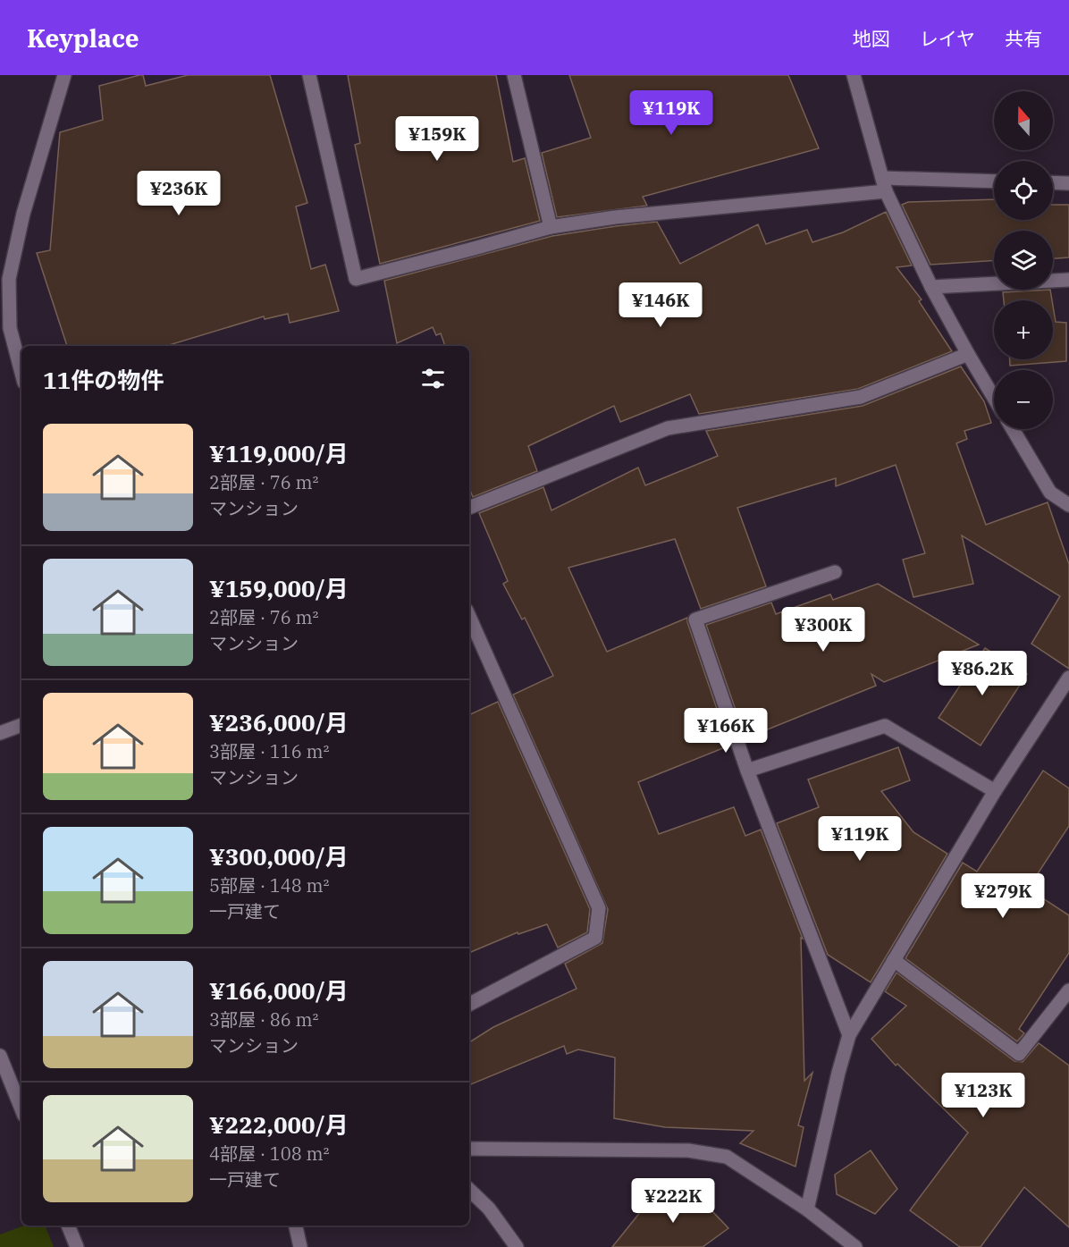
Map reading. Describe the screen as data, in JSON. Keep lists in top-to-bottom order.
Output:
{
  "north": "top",
  "page": {
    "header": "Keyplace",
    "nav": ["地図", "レイヤ", "共有"],
    "price": [
      "¥119K",
      "¥159K",
      "¥236K",
      "¥146K",
      "¥300K",
      "¥86.2K",
      "¥166K",
      "¥119K",
      "¥279K",
      "¥123K",
      "¥222K"
    ],
    "map_buttons": ["+", "−"],
    "heading": "11件の物件",
    "list": [
      {
        "name": "¥119,000/月",
        "note": "2部屋 · 76 m² · マンション"
      },
      {
        "name": "¥159,000/月",
        "note": "2部屋 · 76 m² · マンション"
      },
      {
        "name": "¥236,000/月",
        "note": "3部屋 · 116 m² · マンション"
      },
      {
        "name": "¥300,000/月",
        "note": "5部屋 · 148 m² · 一戸建て"
      },
      {
        "name": "¥166,000/月",
        "note": "3部屋 · 86 m² · マンション"
      },
      {
        "name": "¥222,000/月",
        "note": "4部屋 · 108 m² · 一戸建て"
      }
    ]
  }
}
